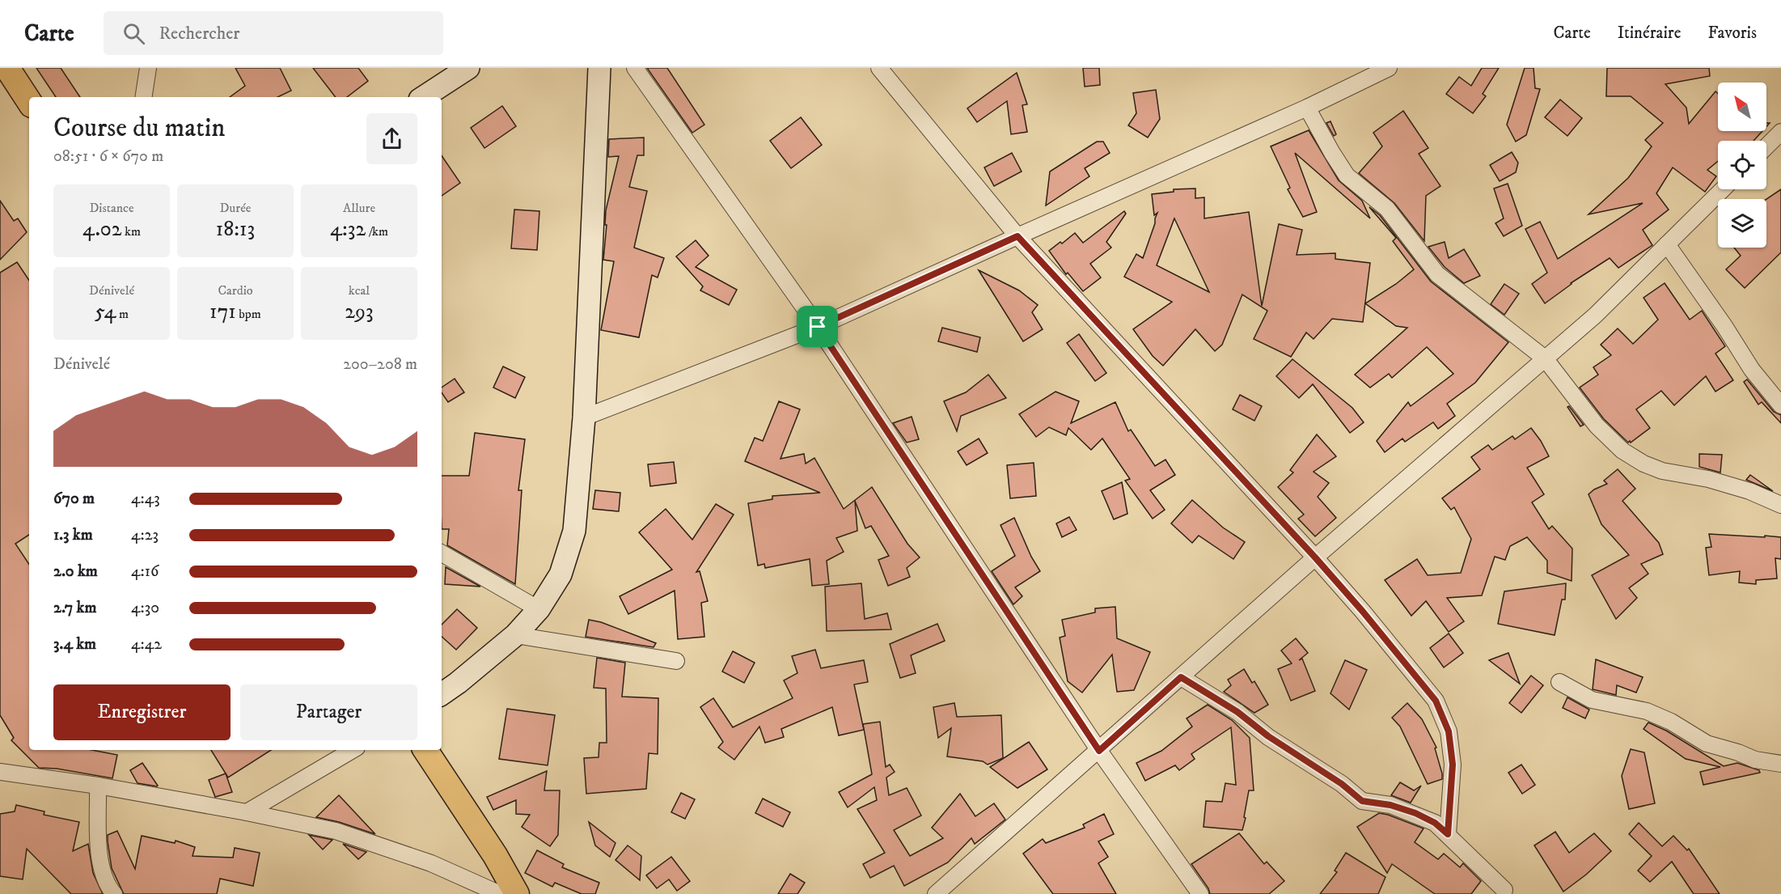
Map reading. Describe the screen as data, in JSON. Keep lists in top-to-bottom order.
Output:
{
  "north": "top left",
  "page": {
    "header": "Carte",
    "search": "Rechercher",
    "nav": ["Carte", "Itinéraire", "Favoris"],
    "heading": ["Course du matin", "08:51 · 6 × 670 m"],
    "stats": [
      ["Distance", "4.02 km"],
      ["Durée", "18:13"],
      ["Allure", "4:32 /km"],
      ["Dénivelé", "54 m"],
      ["Cardio", "171 bpm"],
      ["kcal", "293"]
    ],
    "chart": ["Dénivelé", "200–208 m"],
    "list": [
      {
        "name": "670 m",
        "note": "4:43"
      },
      {
        "name": "1.3 km",
        "note": "4:23"
      },
      {
        "name": "2.0 km",
        "note": "4:16"
      },
      {
        "name": "2.7 km",
        "note": "4:30"
      },
      {
        "name": "3.4 km",
        "note": "4:42"
      }
    ],
    "buttons": ["Enregistrer", "Partager"]
  }
}
